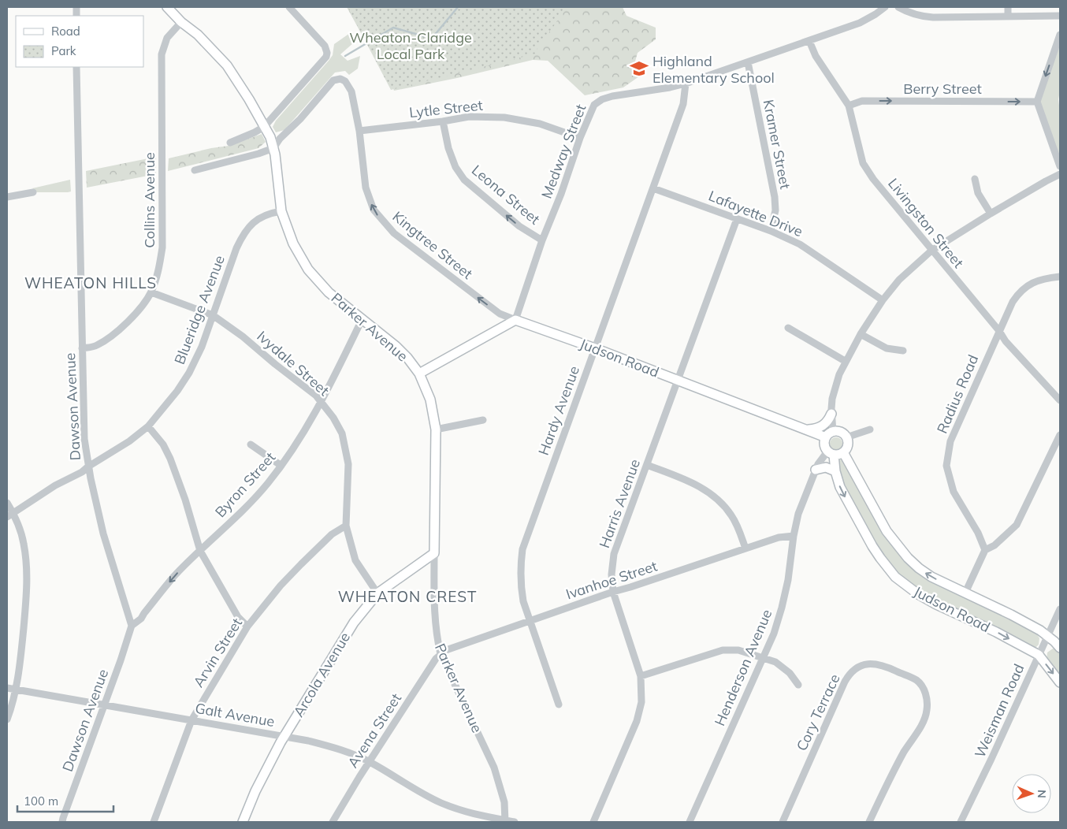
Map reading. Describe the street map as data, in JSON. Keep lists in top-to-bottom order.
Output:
{
  "streets": {
    "street": [
      "Berry Street",
      "Lytle Street",
      "Kramer Street",
      "Medway Street",
      "Leona Street",
      "Collins Avenue",
      "Lafayette Drive",
      "Livingston Street",
      "Kingtree Street",
      "Blueridge Avenue",
      "Parker Avenue",
      "Judson Road",
      "Ivydale Street",
      "Radius Road",
      "Dawson Avenue",
      "Hardy Avenue",
      "Byron Street",
      "Harris Avenue",
      "Ivanhoe Street",
      "Arvin Street",
      "Henderson Avenue",
      "Arcola Avenue",
      "Weisman Road",
      "Cory Terrace",
      "Galt Avenue",
      "Avena Street"
    ]
  },
  "crossings": [
    ["Berry Street", "Livingston Street"],
    ["Lytle Street", "Medway Street"],
    ["Lytle Street", "Leona Street"],
    ["Lytle Street", "Kingtree Street"],
    ["Kramer Street", "Medway Street"],
    ["Kramer Street", "Lafayette Drive"],
    ["Medway Street", "Leona Street"],
    ["Medway Street", "Livingston Street"],
    ["Medway Street", "Kingtree Street"],
    ["Medway Street", "Judson Road"],
    ["Medway Street", "Hardy Avenue"],
    ["Collins Avenue", "Parker Avenue"],
    ["Collins Avenue", "Ivydale Street"],
    ["Collins Avenue", "Dawson Avenue"],
    ["Lafayette Drive", "Hardy Avenue"],
    ["Lafayette Drive", "Harris Avenue"],
    ["Livingston Street", "Radius Road"],
    ["Kingtree Street", "Parker Avenue"],
    ["Kingtree Street", "Judson Road"],
    ["Blueridge Avenue", "Parker Avenue"],
    ["Blueridge Avenue", "Ivydale Street"],
    ["Blueridge Avenue", "Dawson Avenue"],
    ["Parker Avenue", "Byron Street"],
    ["Parker Avenue", "Ivanhoe Street"],
    ["Parker Avenue", "Arcola Avenue"],
    ["Parker Avenue", "Galt Avenue"],
    ["Parker Avenue", "Avena Street"],
    ["Judson Road", "Hardy Avenue"],
    ["Judson Road", "Harris Avenue"],
    ["Judson Road", "Henderson Avenue"],
    ["Judson Road", "Weisman Road"],
    ["Ivydale Street", "Byron Street"],
    ["Ivydale Street", "Arvin Street"],
    ["Ivydale Street", "Arcola Avenue"],
    ["Dawson Avenue", "Byron Street"],
    ["Dawson Avenue", "Galt Avenue"],
    ["Hardy Avenue", "Ivanhoe Street"],
    ["Harris Avenue", "Ivanhoe Street"],
    ["Ivanhoe Street", "Henderson Avenue"],
    ["Ivanhoe Street", "Avena Street"],
    ["Arvin Street", "Galt Avenue"],
    ["Arcola Avenue", "Galt Avenue"],
    ["Galt Avenue", "Avena Street"]
  ],
  "one_way": ["Berry Street", "Leona Street", "Kingtree Street"],
  "districts": ["WHEATON HILLS", "WHEATON CREST"],
  "parks": ["Wheaton-Claridge Local Park"],
  "places": {
    "school or university": ["Highland Elementary School"]
  },
  "legend": ["Road", "Park"],
  "scale_bar": "100 m",
  "north": "right"
}
